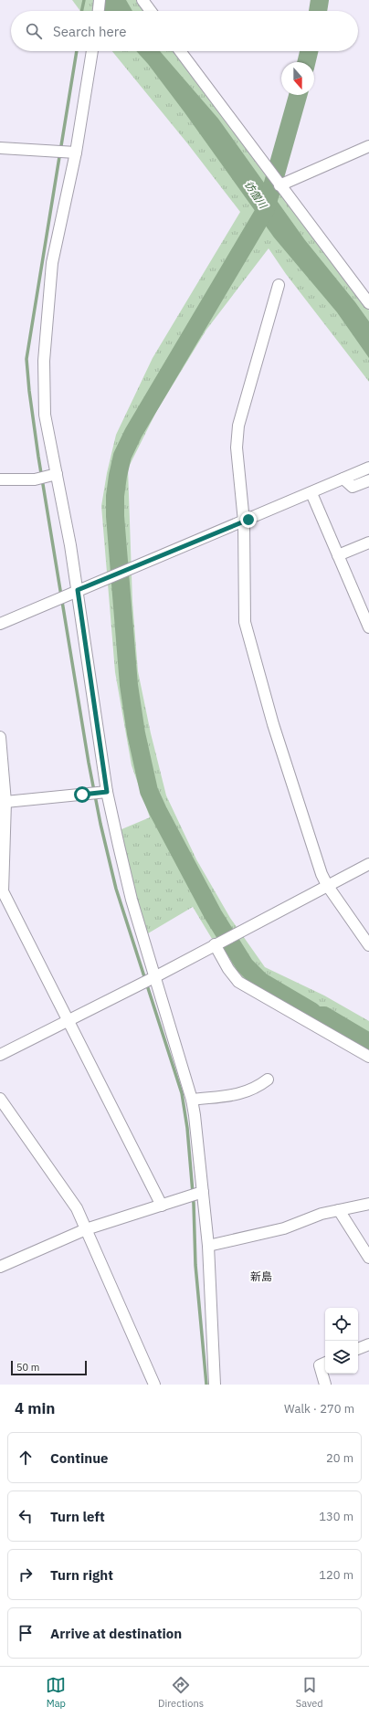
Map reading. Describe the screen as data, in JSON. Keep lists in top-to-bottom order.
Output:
{
  "districts": ["新島"],
  "water": ["彷僧川"],
  "scale_bar": "50 m",
  "north": "bottom",
  "page": {
    "search": "Search here",
    "scale": "50 m",
    "heading": ["4 min", "Walk · 270 m"],
    "list": [
      ["Continue", "20 m"],
      ["Turn left", "130 m"],
      ["Turn right", "120 m"],
      "Arrive at destination"
    ],
    "nav": ["Map", "Directions", "Saved"]
  }
}
